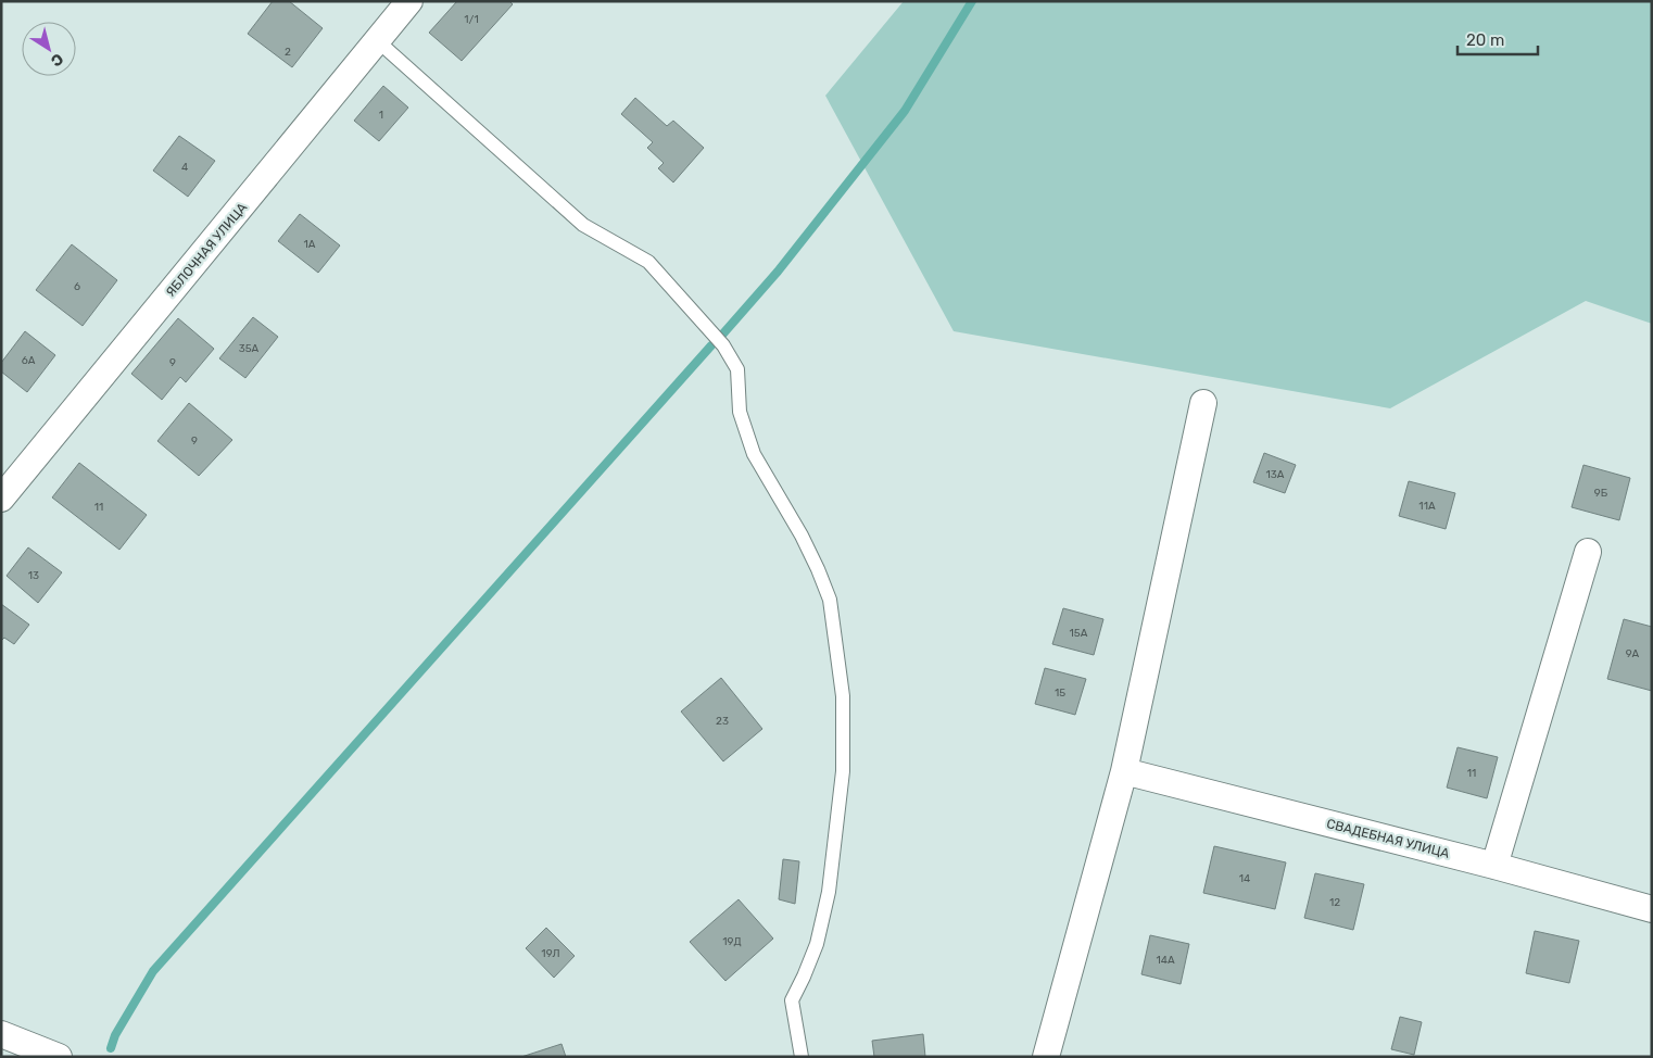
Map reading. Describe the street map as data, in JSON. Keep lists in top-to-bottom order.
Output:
{
  "streets": {
    "street": ["ЯБЛОЧНАЯ УЛИЦА", "СВАДЕБНАЯ УЛИЦА"]
  },
  "house_numbers": [
    "1/1",
    "2",
    "1",
    "4",
    "1А",
    "6",
    "35А",
    "6А",
    "9",
    "9",
    "13А",
    "9Б",
    "11А",
    "11",
    "13",
    "15А",
    "9А",
    "15",
    "23",
    "11",
    "14",
    "12",
    "19Д",
    "19Л",
    "14А"
  ],
  "scale_bar": "20 m",
  "north": "bottom right"
}
